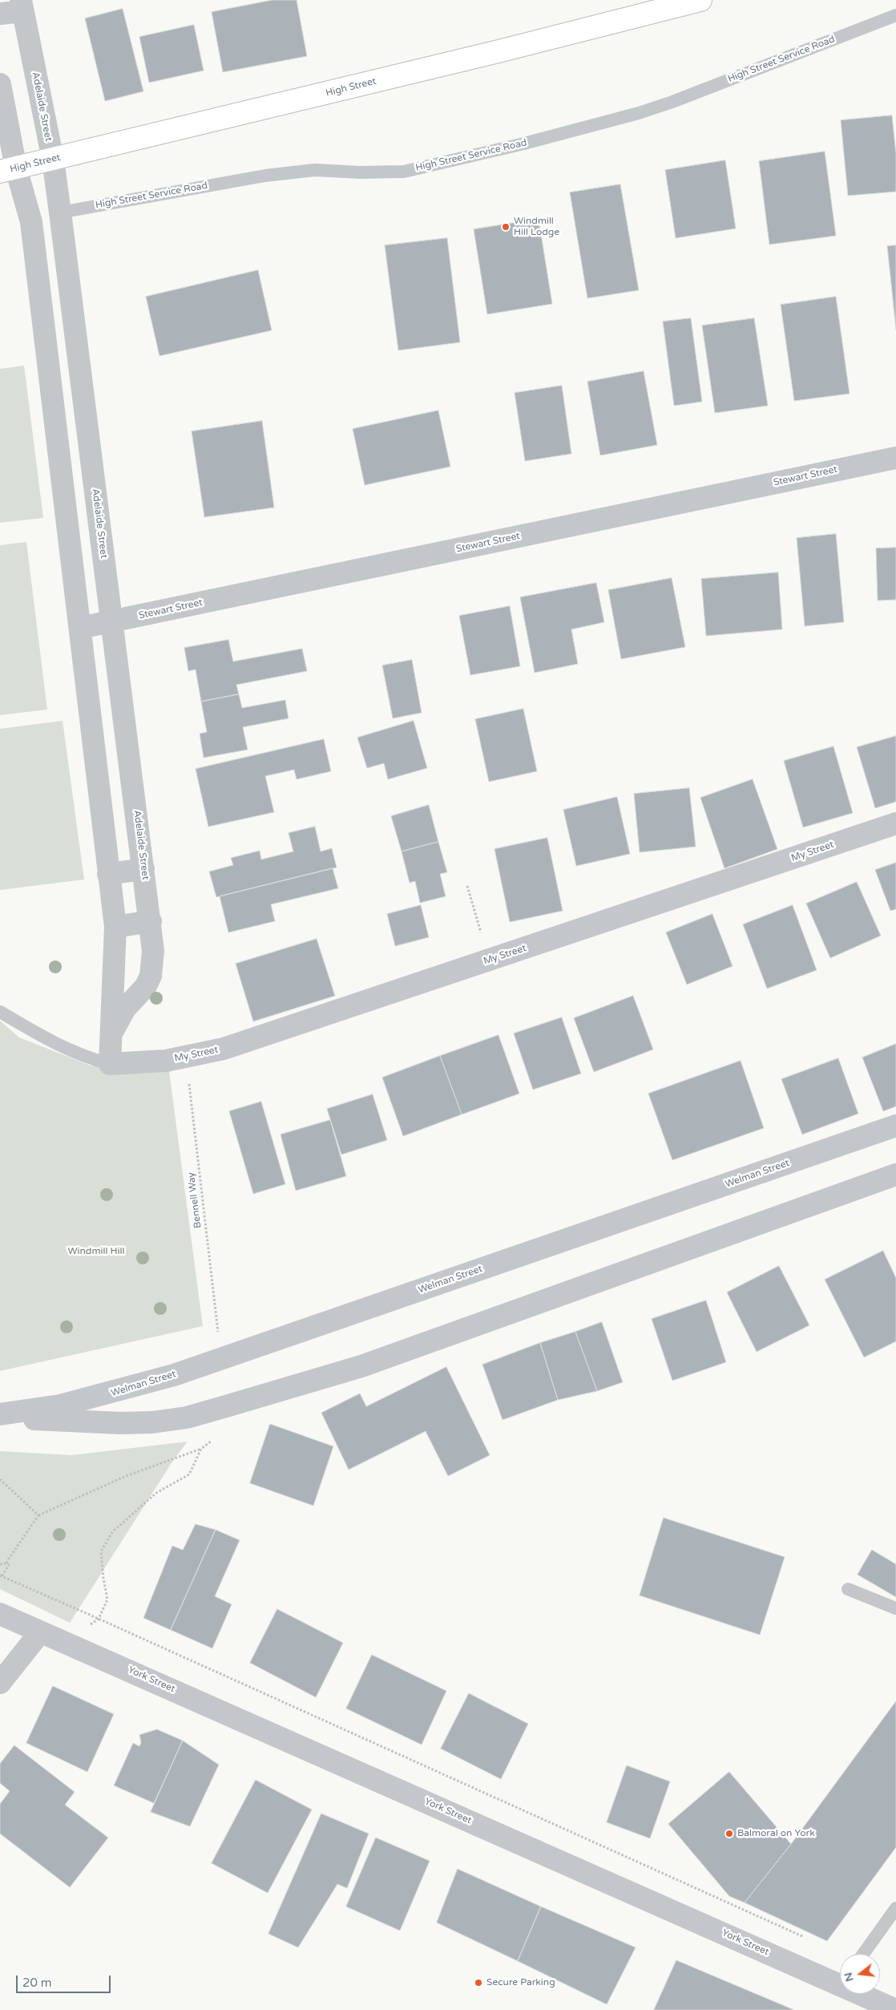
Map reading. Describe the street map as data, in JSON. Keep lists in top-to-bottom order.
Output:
{
  "streets": {
    "main road": ["High Street"],
    "street": [
      "High Street Service Road",
      "Adelaide Street",
      "Stewart Street",
      "My Street",
      "Welman Street",
      "York Street"
    ],
    "path": ["Bennell Way"]
  },
  "crossings": [
    ["High Street Service Road", "Adelaide Street"],
    ["High Street", "Adelaide Street"],
    ["Adelaide Street", "Stewart Street"],
    ["Adelaide Street", "My Street"],
    ["My Street", "Bennell Way"]
  ],
  "parks": ["Windmill Hill"],
  "places": ["Windmill Hill Lodge", "Balmoral on York", "Secure Parking"],
  "scale_bar": "20 m",
  "north": "left"
}
